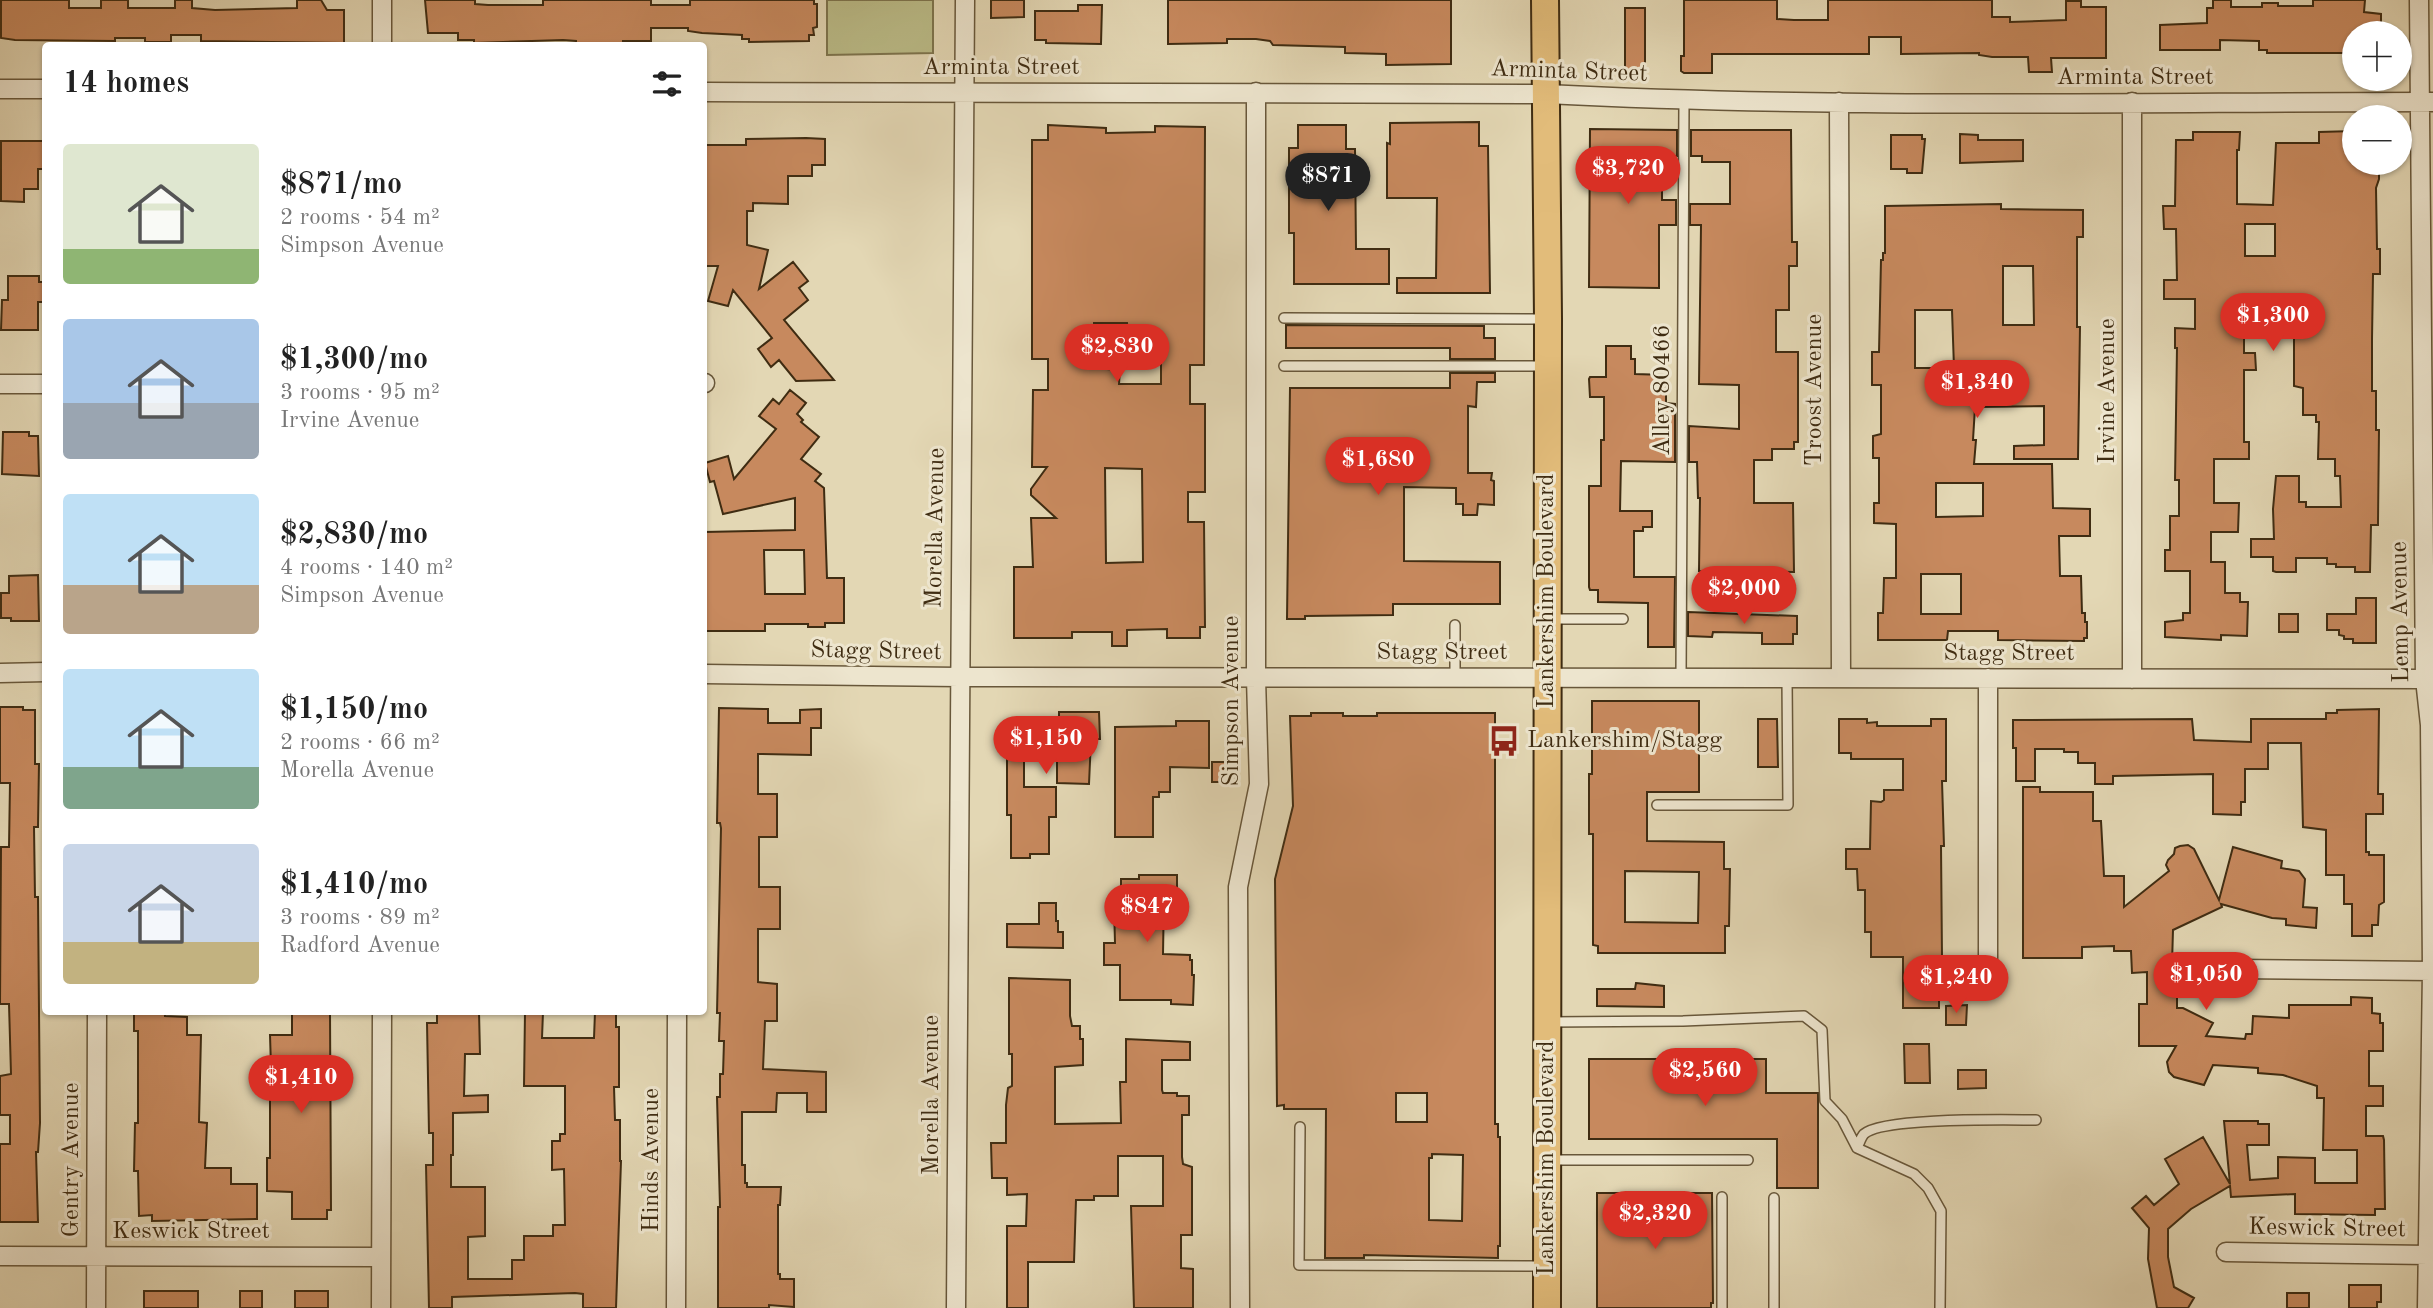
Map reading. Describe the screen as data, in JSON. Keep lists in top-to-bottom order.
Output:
{
  "streets": {
    "main road": ["Lankershim Boulevard"],
    "street": [
      "Arminta Street",
      "Troost Avenue",
      "Irvine Avenue",
      "Morella Avenue",
      "Lemp Avenue",
      "Stagg Street",
      "Simpson Avenue",
      "Gentry Avenue",
      "Hinds Avenue",
      "Keswick Street"
    ],
    "lane": ["Alley 80466"]
  },
  "crossings": [
    ["Arminta Street", "Alley 80466"],
    ["Arminta Street", "Troost Avenue"],
    ["Arminta Street", "Irvine Avenue"],
    ["Arminta Street", "Morella Avenue"],
    ["Arminta Street", "Lankershim Boulevard"],
    ["Arminta Street", "Lemp Avenue"],
    ["Arminta Street", "Simpson Avenue"],
    ["Alley 80466", "Stagg Street"],
    ["Troost Avenue", "Stagg Street"],
    ["Irvine Avenue", "Stagg Street"],
    ["Morella Avenue", "Stagg Street"],
    ["Lankershim Boulevard", "Stagg Street"],
    ["Lemp Avenue", "Stagg Street"],
    ["Lemp Avenue", "Keswick Street"],
    ["Stagg Street", "Simpson Avenue"],
    ["Gentry Avenue", "Keswick Street"]
  ],
  "places": {
    "bus stop": ["Lankershim/Stagg"]
  },
  "page": {
    "map_buttons": ["+", "−"],
    "heading": "14 homes",
    "list": [
      {
        "name": "$871/mo",
        "note": "2 rooms · 54 m² · Simpson Avenue"
      },
      {
        "name": "$1,300/mo",
        "note": "3 rooms · 95 m² · Irvine Avenue"
      },
      {
        "name": "$2,830/mo",
        "note": "4 rooms · 140 m² · Simpson Avenue"
      },
      {
        "name": "$1,150/mo",
        "note": "2 rooms · 66 m² · Morella Avenue"
      },
      {
        "name": "$1,410/mo",
        "note": "3 rooms · 89 m² · Radford Avenue"
      }
    ],
    "price": [
      "$3,720",
      "$871",
      "$1,300",
      "$2,830",
      "$1,340",
      "$1,680",
      "$2,000",
      "$1,150",
      "$847",
      "$1,050",
      "$1,240",
      "$2,560",
      "$1,410",
      "$2,320"
    ]
  }
}
